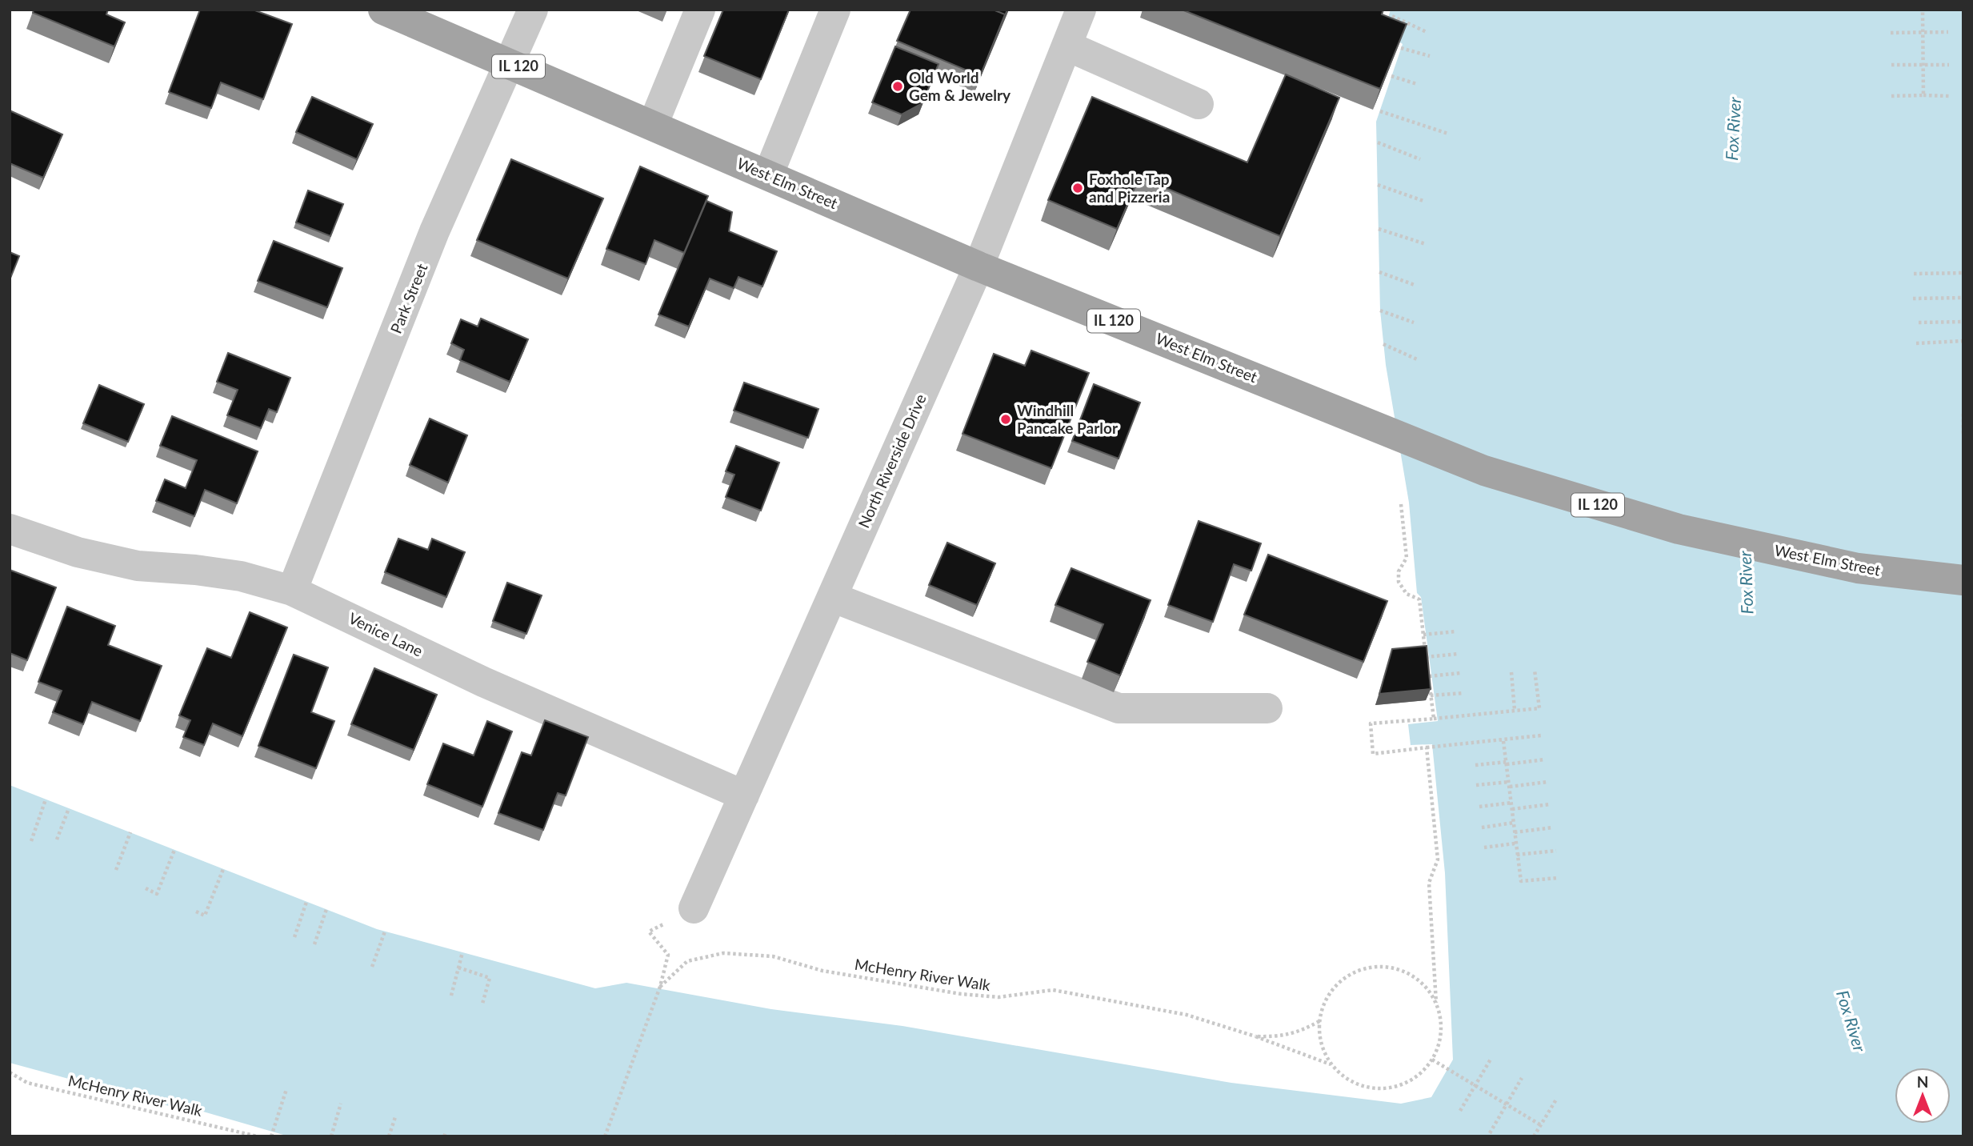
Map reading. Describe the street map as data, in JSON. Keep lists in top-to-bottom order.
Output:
{
  "streets": {
    "main road": ["IL 120", "West Elm Street"],
    "street": ["Park Street", "North Riverside Drive", "Venice Lane"],
    "path": ["McHenry River Walk"]
  },
  "crossings": [
    ["West Elm Street", "Park Street"],
    ["West Elm Street", "North Riverside Drive"],
    ["Park Street", "Venice Lane"],
    ["North Riverside Drive", "Venice Lane"]
  ],
  "water": ["Fox River"],
  "places": ["Old World Gem & Jewelry", "Foxhole Tap and Pizzeria", "Windhill Pancake Parlor"],
  "north": "top"
}
